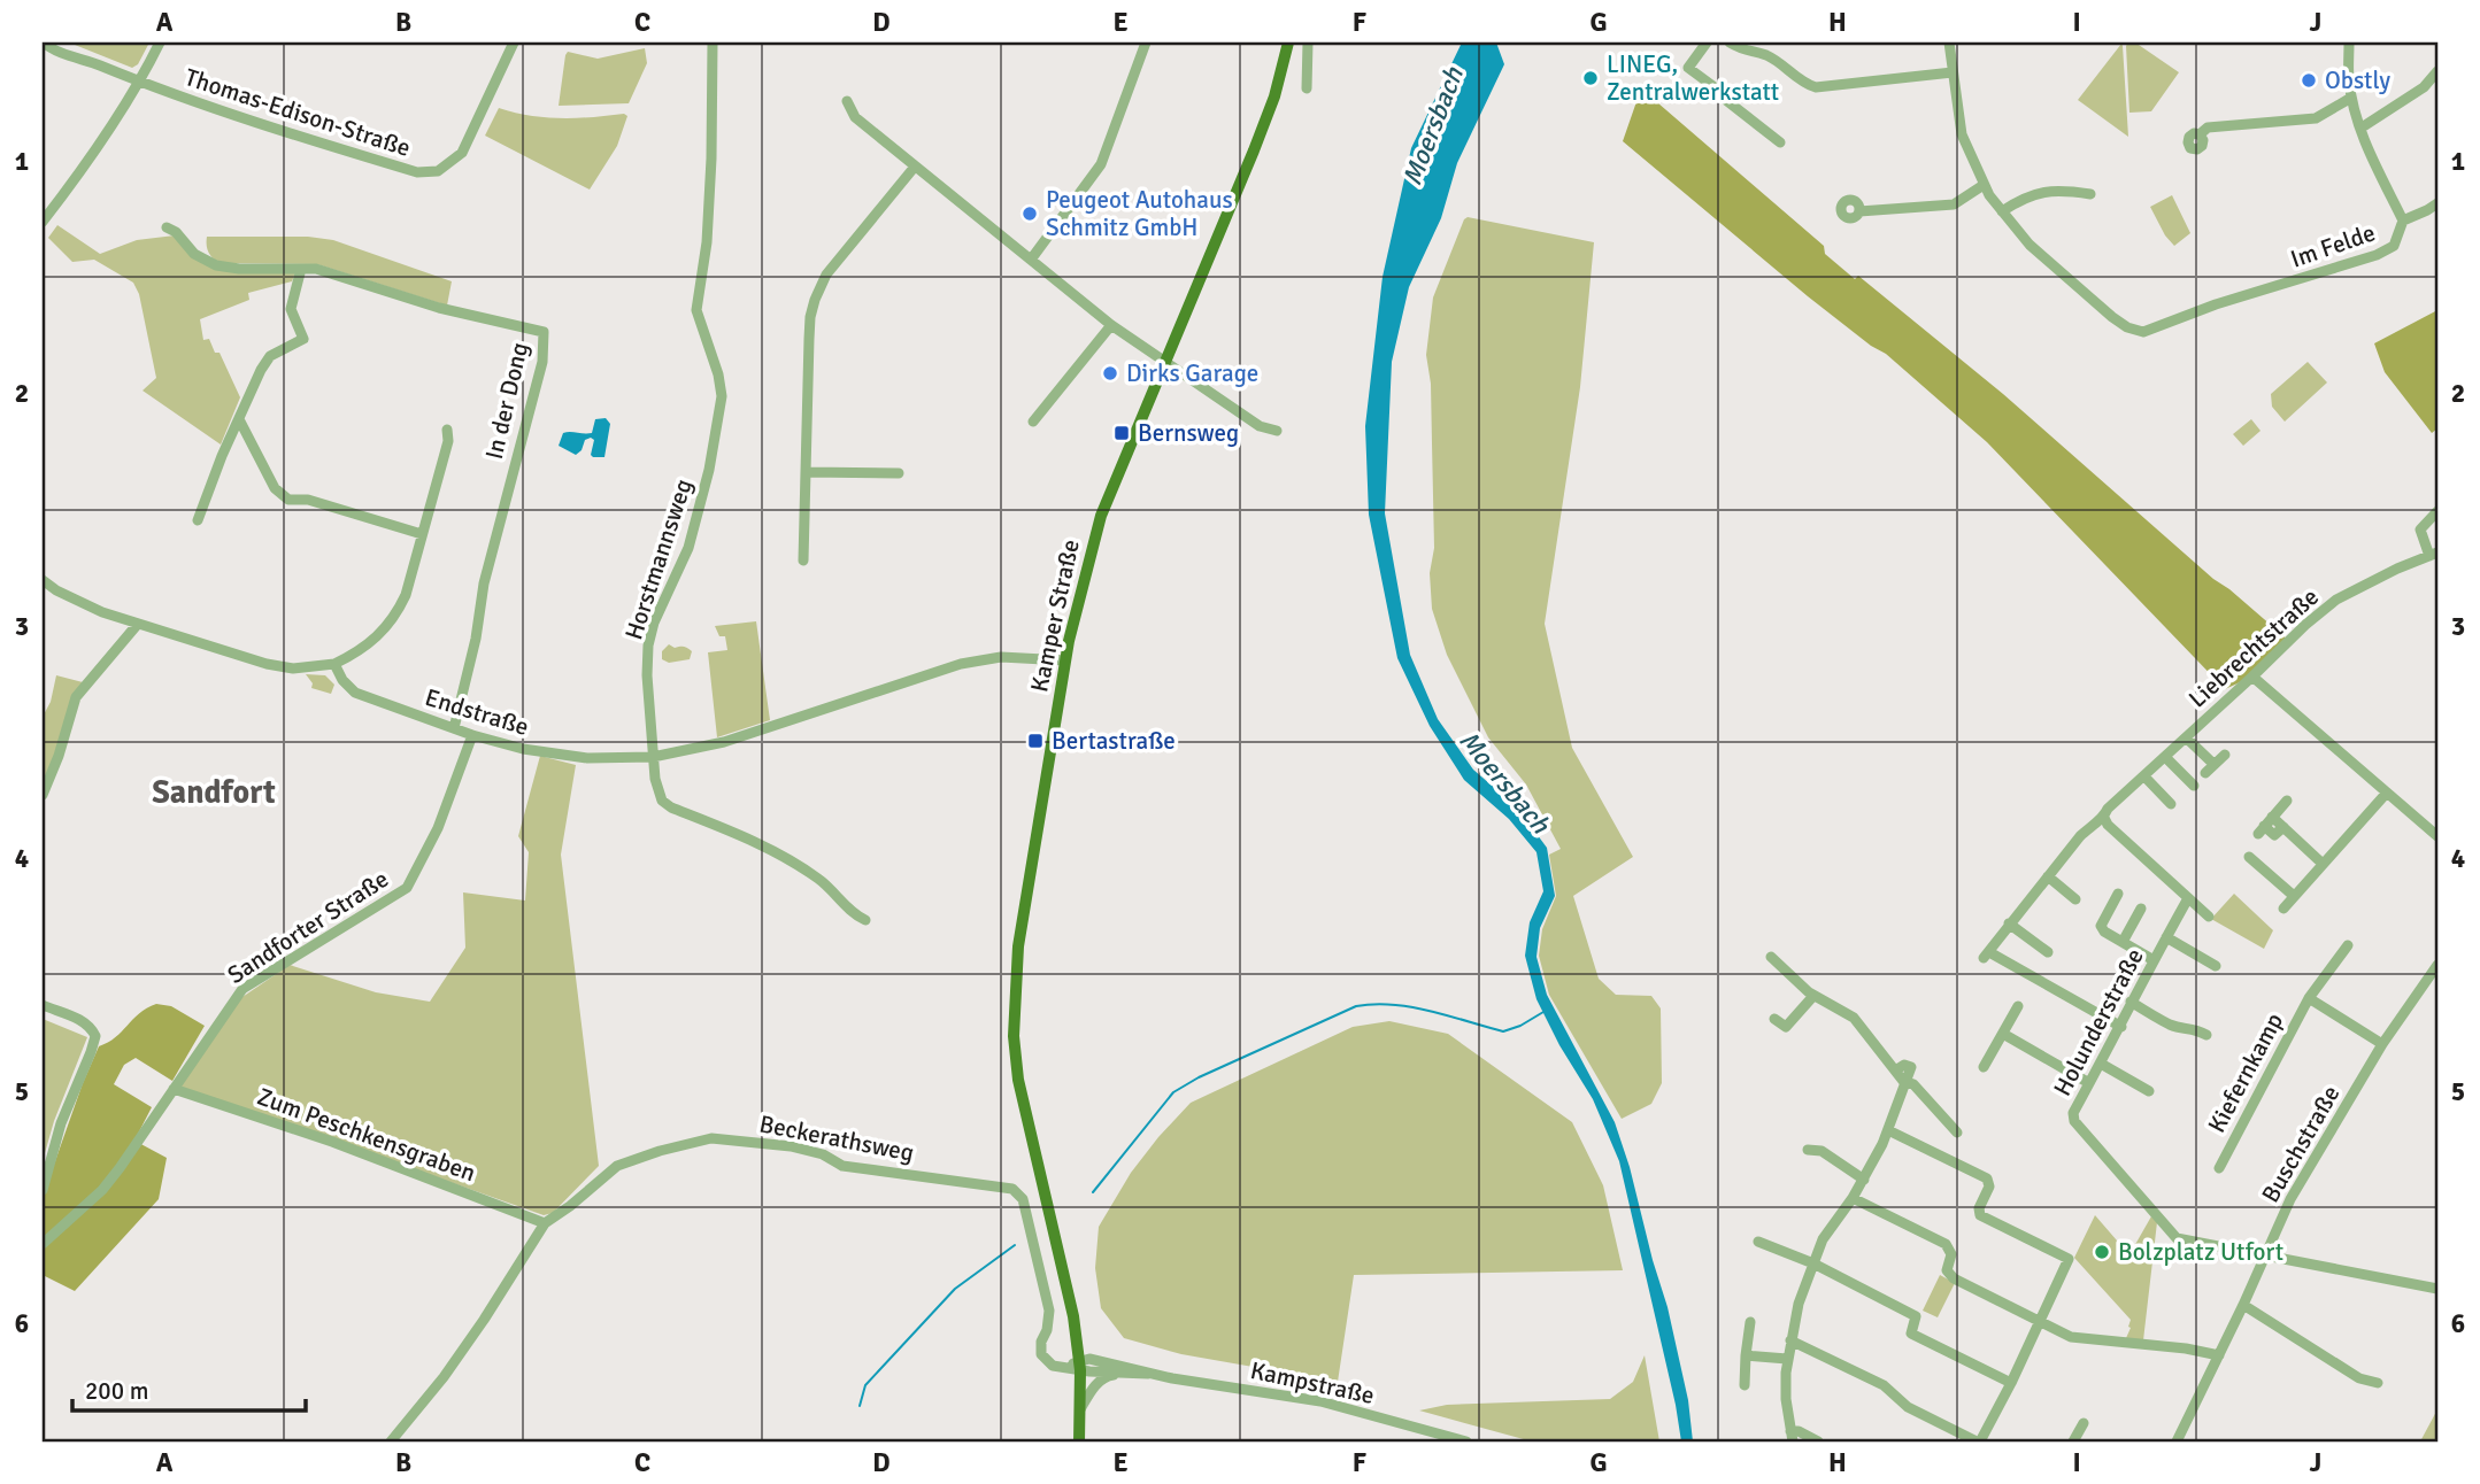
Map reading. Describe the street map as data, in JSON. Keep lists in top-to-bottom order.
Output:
{
  "streets": {
    "main road": ["Kamper Straße"],
    "street": [
      "Thomas-Edison-Straße",
      "Im Felde",
      "In der Dong",
      "Horstmannsweg",
      "Liebrechtstraße",
      "Endstraße",
      "Sandforter Straße",
      "Holunderstraße",
      "Kiefernkamp",
      "Zum Peschkensgraben",
      "Beckerathsweg",
      "Buschstraße",
      "Kampstraße"
    ]
  },
  "crossings": [
    ["In der Dong", "Endstraße"],
    ["Horstmannsweg", "Endstraße"],
    ["Kamper Straße", "Beckerathsweg"],
    ["Kamper Straße", "Kampstraße"],
    ["Liebrechtstraße", "Holunderstraße"],
    ["Endstraße", "Sandforter Straße"],
    ["Sandforter Straße", "Zum Peschkensgraben"],
    ["Holunderstraße", "Buschstraße"],
    ["Kiefernkamp", "Buschstraße"],
    ["Zum Peschkensgraben", "Beckerathsweg"],
    ["Beckerathsweg", "Kampstraße"]
  ],
  "districts": ["Sandfort"],
  "water": ["Moersbach"],
  "places": {
    "other": [
      "LINEG, Zentralwerkstatt",
      "Obstly",
      "Peugeot Autohaus Schmitz GmbH",
      "Dirks Garage",
      "Bolzplatz Utfort"
    ],
    "transit": ["Bernsweg", "Bertastraße"]
  },
  "scale_bar": "200 m",
  "grid": {
    "columns": [
      "A",
      "B",
      "C",
      "D",
      "E",
      "F",
      "G",
      "H",
      "I",
      "J"
    ],
    "rows": [
      "1",
      "2",
      "3",
      "4",
      "5",
      "6"
    ]
  }
}
